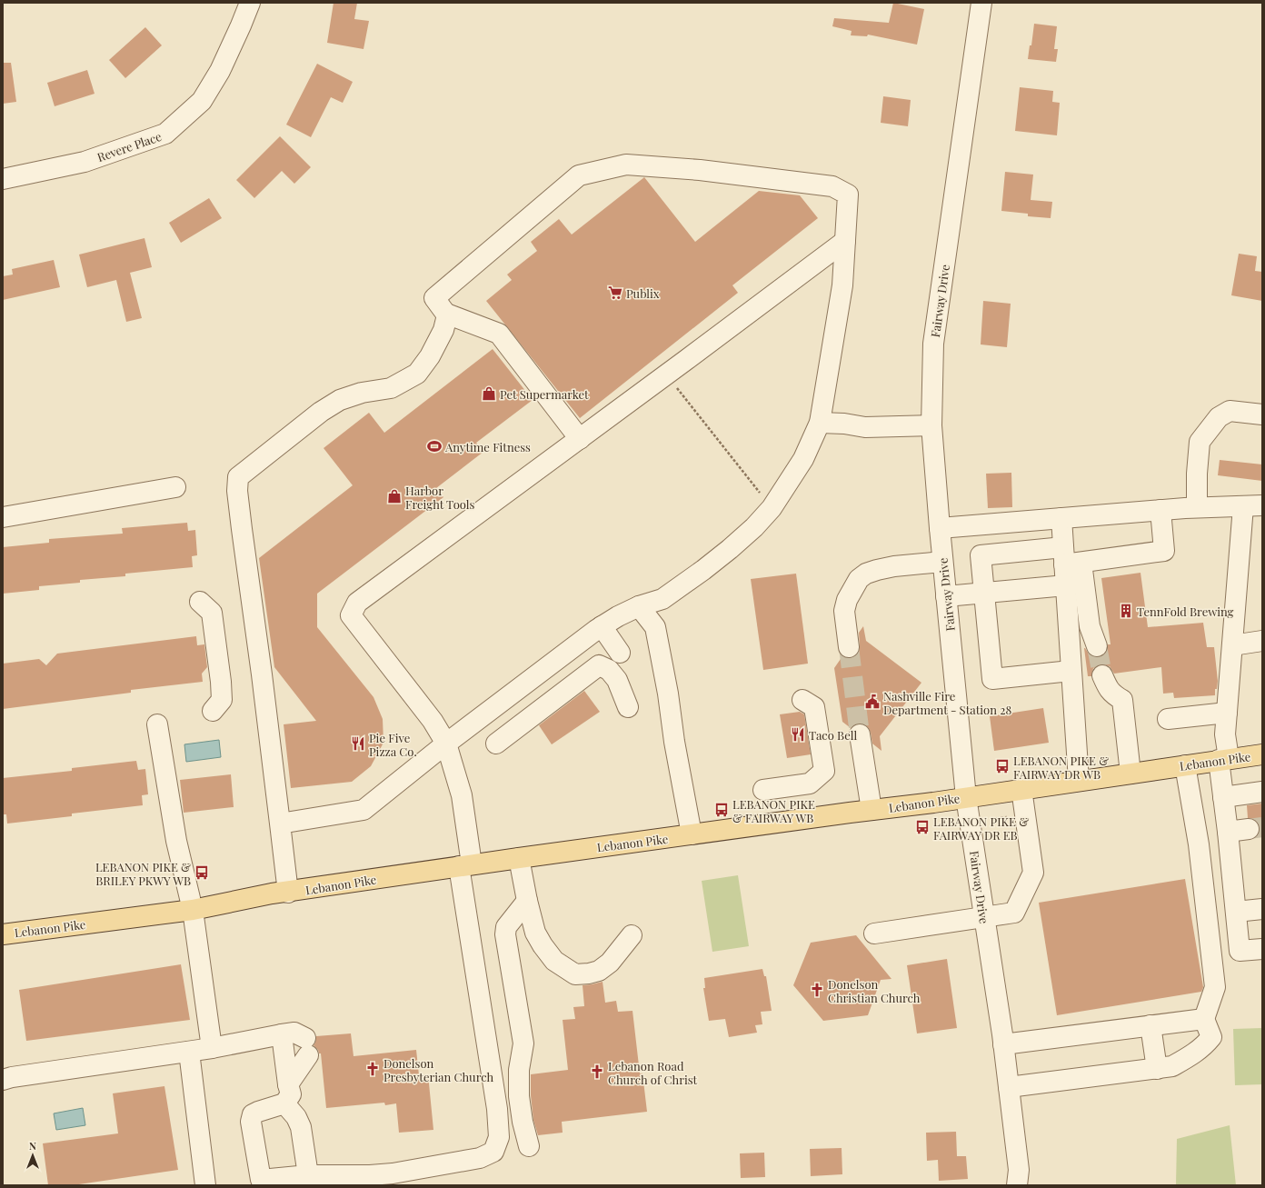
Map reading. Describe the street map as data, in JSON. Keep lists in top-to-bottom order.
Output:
{
  "streets": {
    "main road": ["Lebanon Pike"],
    "street": ["Revere Place", "Fairway Drive"]
  },
  "crossings": [
    ["Fairway Drive", "Lebanon Pike"]
  ],
  "places": {
    "supermarket": ["Publix"],
    "shop": ["Pet Supermarket", "Harbor Freight Tools"],
    "sports": ["Anytime Fitness"],
    "building": ["TennFold Brewing"],
    "public building": ["Nashville Fire Department - Station 28"],
    "restaurant": ["Taco Bell", "Pie Five Pizza Co."],
    "bus stop": [
      "LEBANON PIKE & FAIRWAY DR WB",
      "LEBANON PIKE & FAIRWAY WB",
      "LEBANON PIKE & FAIRWAY DR EB",
      "LEBANON PIKE & BRILEY PKWY WB"
    ],
    "church": ["Donelson Christian Church", "Donelson Presbyterian Church", "Lebanon Road Church of Christ"]
  },
  "north": "top"
}
